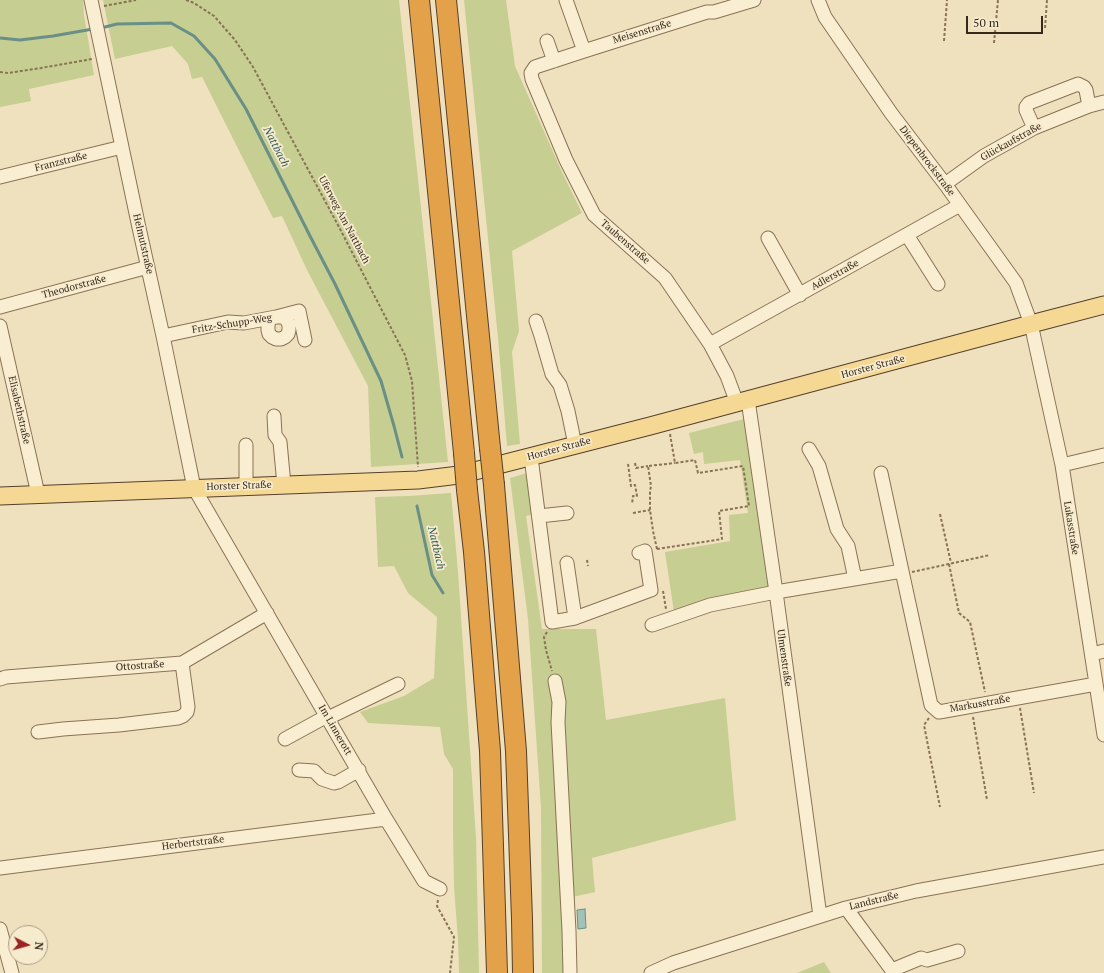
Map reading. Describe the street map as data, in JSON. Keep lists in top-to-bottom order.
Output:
{
  "streets": {
    "main road": ["Horster Straße"],
    "street": [
      "Meisenstraße",
      "Glückaufstraße",
      "Diepenbrockstraße",
      "Franzstraße",
      "Taubenstraße",
      "Helmutstraße",
      "Adlerstraße",
      "Theodorstraße",
      "Fritz-Schupp-Weg",
      "Elisabethstraße",
      "Lukasstraße",
      "Ulmenstraße",
      "Ottostraße",
      "Markusstraße",
      "Im Linnerott",
      "Herbertstraße",
      "Landstraße"
    ],
    "path": ["Uferweg Am Nattbach"]
  },
  "crossings": [
    ["Meisenstraße", "Taubenstraße"],
    ["Glückaufstraße", "Diepenbrockstraße"],
    ["Diepenbrockstraße", "Adlerstraße"],
    ["Diepenbrockstraße", "Horster Straße"],
    ["Diepenbrockstraße", "Lukasstraße"],
    ["Franzstraße", "Helmutstraße"],
    ["Uferweg Am Nattbach", "Horster Straße"],
    ["Taubenstraße", "Adlerstraße"],
    ["Taubenstraße", "Horster Straße"],
    ["Taubenstraße", "Ulmenstraße"],
    ["Helmutstraße", "Theodorstraße"],
    ["Helmutstraße", "Fritz-Schupp-Weg"],
    ["Helmutstraße", "Horster Straße"],
    ["Helmutstraße", "Im Linnerott"],
    ["Horster Straße", "Elisabethstraße"],
    ["Horster Straße", "Lukasstraße"],
    ["Horster Straße", "Ulmenstraße"],
    ["Horster Straße", "Im Linnerott"],
    ["Lukasstraße", "Markusstraße"],
    ["Ulmenstraße", "Landstraße"],
    ["Ottostraße", "Im Linnerott"],
    ["Im Linnerott", "Herbertstraße"]
  ],
  "water": ["Nattbach"],
  "scale_bar": "50 m",
  "north": "right"
}
